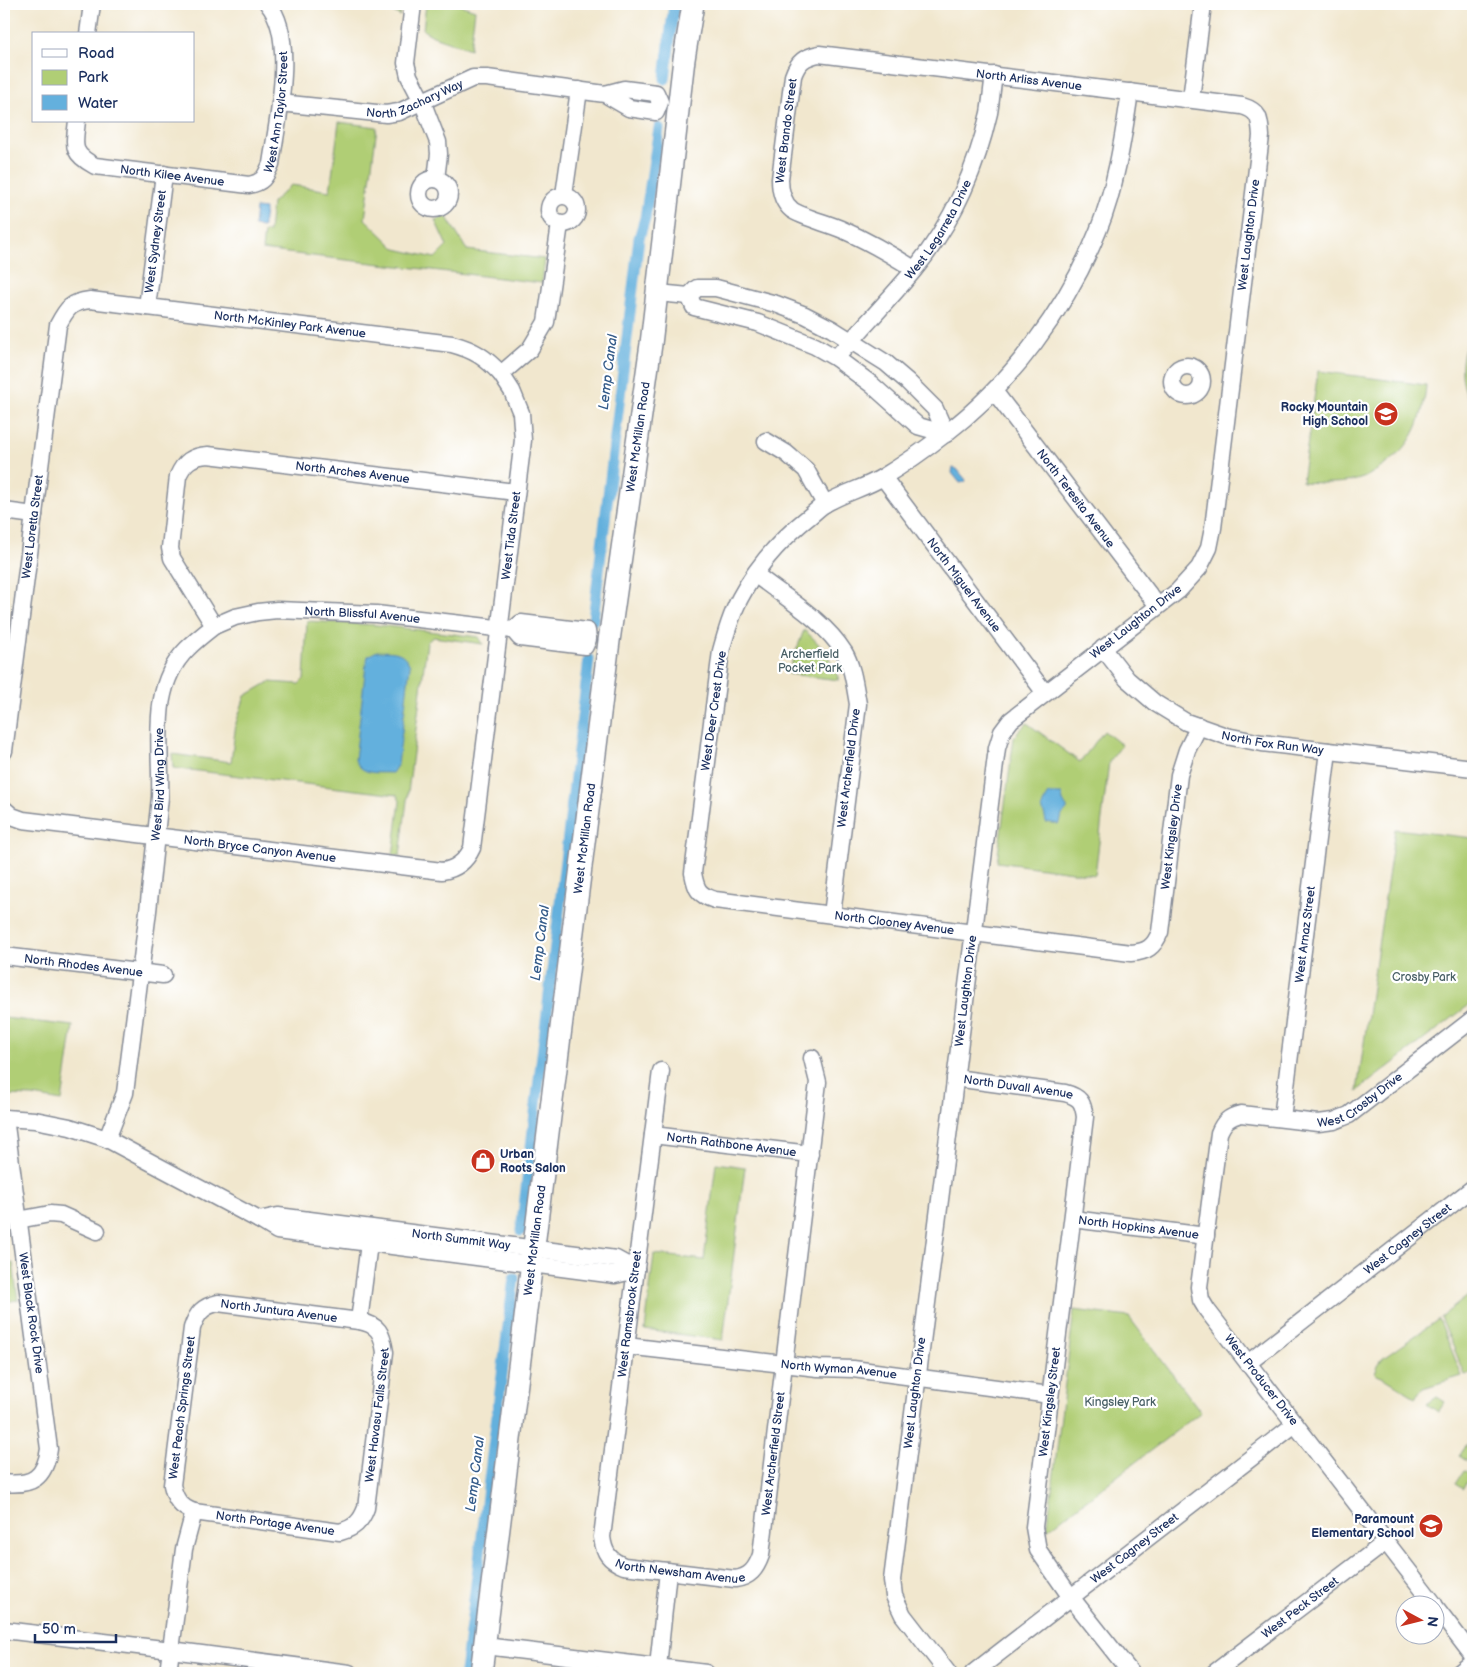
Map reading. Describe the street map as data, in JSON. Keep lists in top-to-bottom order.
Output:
{
  "streets": {
    "main road": ["West McMillan Road"],
    "street": [
      "North Arliss Avenue",
      "North Zachary Way",
      "West Ann Taylor Street",
      "West Brando Street",
      "North Kilee Avenue",
      "West Legarreta Drive",
      "West Laughton Drive",
      "West Sydney Street",
      "North McKinley Park Avenue",
      "North Arches Avenue",
      "North Teresita Avenue",
      "West Loretta Street",
      "West Tida Street",
      "North Miguel Avenue",
      "North Blissful Avenue",
      "West Deer Crest Drive",
      "North Fox Run Way",
      "West Archerfield Drive",
      "West Bird Wing Drive",
      "West Kingsley Drive",
      "North Bryce Canyon Avenue",
      "North Clooney Avenue",
      "West Arnaz Street",
      "North Rhodes Avenue",
      "North Duvall Avenue",
      "West Crosby Drive",
      "North Rathbone Avenue",
      "North Hopkins Avenue",
      "West Cagney Street",
      "North Summit Way",
      "North Juntura Avenue",
      "West Black Rock Drive",
      "West Ramsbrook Street",
      "North Wyman Avenue",
      "West Producer Drive",
      "West Kingsley Street",
      "West Peach Springs Street",
      "West Havasu Falls Street",
      "West Archerfield Street",
      "North Portage Avenue",
      "North Newsham Avenue",
      "West Peck Street"
    ]
  },
  "crossings": [
    ["North Arliss Avenue", "West Brando Street"],
    ["North Arliss Avenue", "West Legarreta Drive"],
    ["North Arliss Avenue", "West Laughton Drive"],
    ["North Arliss Avenue", "West Deer Crest Drive"],
    ["North Zachary Way", "West Ann Taylor Street"],
    ["North Zachary Way", "West McMillan Road"],
    ["West Ann Taylor Street", "North Kilee Avenue"],
    ["West Brando Street", "West Legarreta Drive"],
    ["North Kilee Avenue", "West Sydney Street"],
    ["West Laughton Drive", "North Teresita Avenue"],
    ["West Laughton Drive", "North Miguel Avenue"],
    ["West Laughton Drive", "North Fox Run Way"],
    ["West Laughton Drive", "North Clooney Avenue"],
    ["West Laughton Drive", "North Duvall Avenue"],
    ["West Laughton Drive", "North Wyman Avenue"],
    ["West Sydney Street", "North McKinley Park Avenue"],
    ["North McKinley Park Avenue", "West Loretta Street"],
    ["North McKinley Park Avenue", "West Tida Street"],
    ["West McMillan Road", "North Blissful Avenue"],
    ["West McMillan Road", "North Summit Way"],
    ["North Arches Avenue", "West Tida Street"],
    ["North Arches Avenue", "North Blissful Avenue"],
    ["North Arches Avenue", "West Bird Wing Drive"],
    ["North Teresita Avenue", "West Deer Crest Drive"],
    ["West Tida Street", "North Blissful Avenue"],
    ["West Tida Street", "North Bryce Canyon Avenue"],
    ["North Miguel Avenue", "West Deer Crest Drive"],
    ["North Blissful Avenue", "West Bird Wing Drive"],
    ["West Deer Crest Drive", "West Archerfield Drive"],
    ["West Deer Crest Drive", "North Clooney Avenue"],
    ["North Fox Run Way", "West Kingsley Drive"],
    ["North Fox Run Way", "West Arnaz Street"],
    ["West Archerfield Drive", "North Clooney Avenue"],
    ["West Bird Wing Drive", "North Bryce Canyon Avenue"],
    ["West Bird Wing Drive", "North Rhodes Avenue"],
    ["West Bird Wing Drive", "North Summit Way"],
    ["West Kingsley Drive", "North Clooney Avenue"],
    ["West Arnaz Street", "West Crosby Drive"],
    ["North Duvall Avenue", "West Kingsley Street"],
    ["West Crosby Drive", "West Producer Drive"],
    ["North Rathbone Avenue", "West Ramsbrook Street"],
    ["North Rathbone Avenue", "West Archerfield Street"],
    ["North Hopkins Avenue", "West Producer Drive"],
    ["North Hopkins Avenue", "West Kingsley Street"],
    ["West Cagney Street", "West Producer Drive"],
    ["West Cagney Street", "West Kingsley Street"],
    ["North Summit Way", "West Black Rock Drive"],
    ["North Summit Way", "West Ramsbrook Street"],
    ["North Juntura Avenue", "West Peach Springs Street"],
    ["North Juntura Avenue", "West Havasu Falls Street"],
    ["West Ramsbrook Street", "North Wyman Avenue"],
    ["West Ramsbrook Street", "North Newsham Avenue"],
    ["North Wyman Avenue", "West Kingsley Street"],
    ["North Wyman Avenue", "West Archerfield Street"],
    ["West Producer Drive", "West Peck Street"],
    ["West Peach Springs Street", "North Portage Avenue"],
    ["West Havasu Falls Street", "North Portage Avenue"],
    ["West Archerfield Street", "North Newsham Avenue"]
  ],
  "water": ["Lemp Canal"],
  "parks": ["Archerfield Pocket Park", "Crosby Park", "Kingsley Park"],
  "places": {
    "school or university": ["Rocky Mountain High School", "Paramount Elementary School"],
    "shop": ["Urban Roots Salon"]
  },
  "legend": ["Road", "Park", "Water"],
  "scale_bar": "50 m",
  "north": "right"
}
